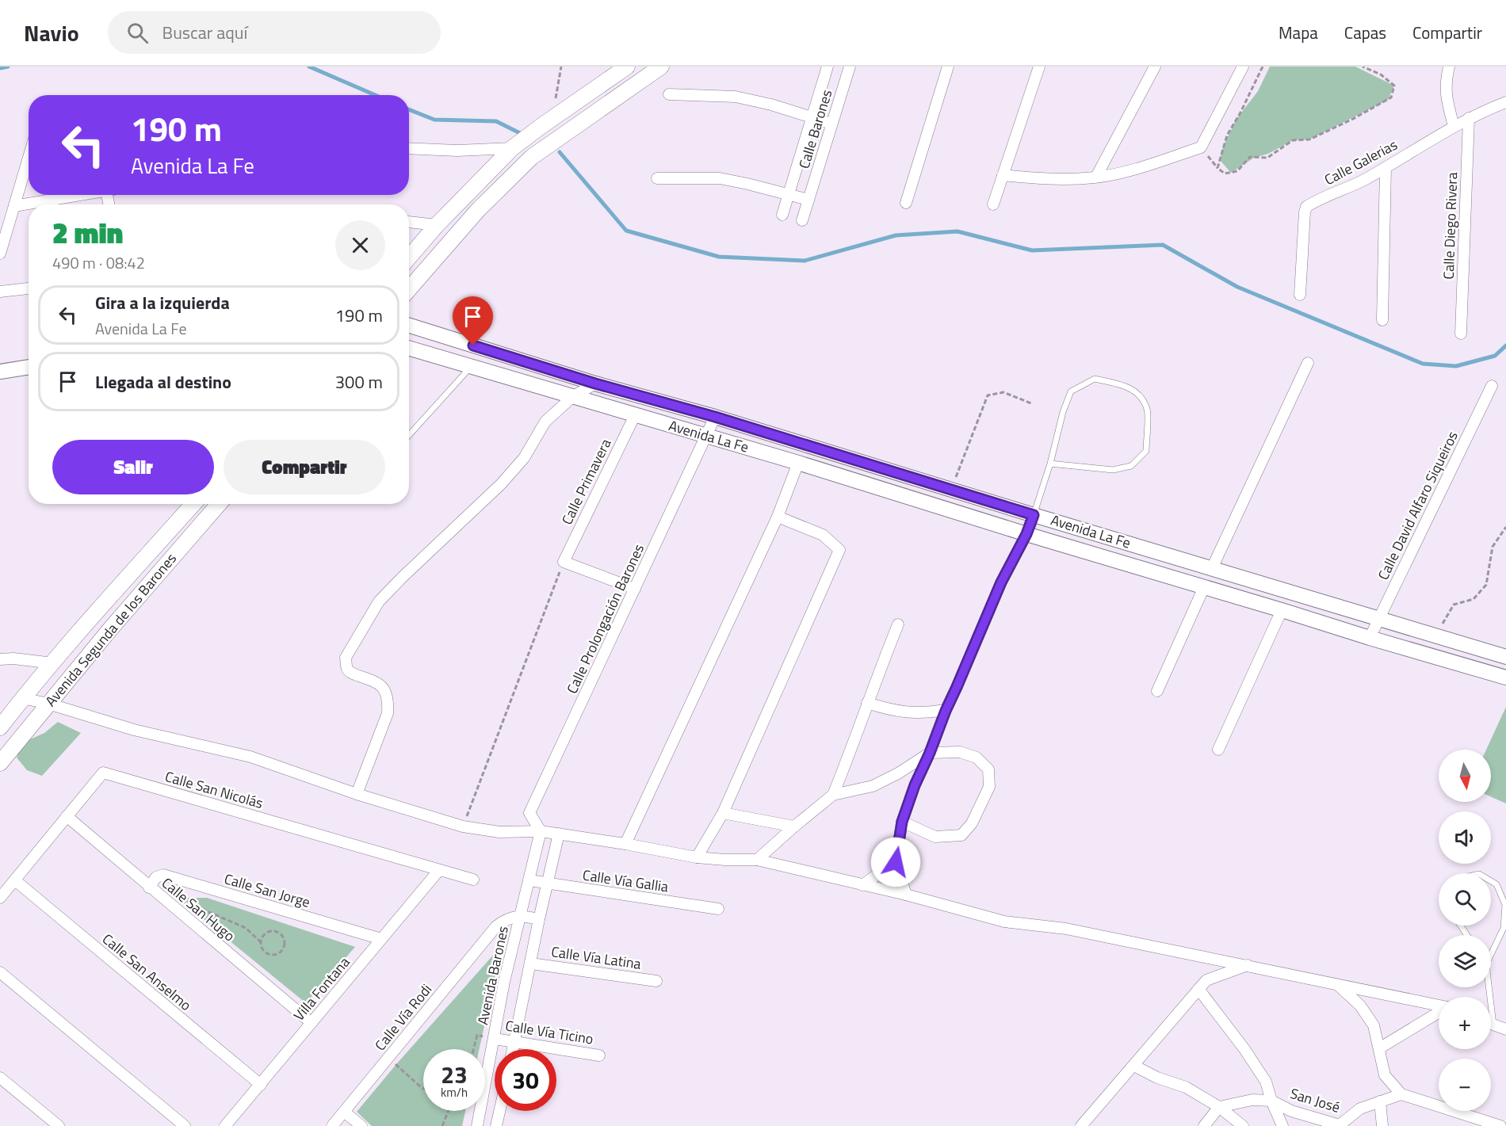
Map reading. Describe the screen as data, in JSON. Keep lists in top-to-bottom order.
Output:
{
  "streets": {
    "main road": ["Avenida Segunda de los Barones"],
    "street": [
      "Calle Barones",
      "Calle Galerias",
      "Calle Diego Rivera",
      "Avenida La Fe",
      "Calle Primavera",
      "Calle David Alfaro Siqueiros",
      "Calle Prolongación Barones",
      "Calle San Nicolás",
      "Calle Vía Gallia",
      "Calle San Jorge",
      "Calle San Hugo",
      "Calle Vía Latina",
      "Calle San Anselmo",
      "Avenida Barones",
      "Villa Fontana",
      "Calle Vía Rodi",
      "Calle Vía Ticino",
      "San José"
    ]
  },
  "crossings": [
    ["Calle Galerias", "Calle Diego Rivera"],
    ["Avenida La Fe", "Calle Primavera"],
    ["Avenida La Fe", "Calle David Alfaro Siqueiros"],
    ["Avenida La Fe", "Calle Prolongación Barones"],
    ["Calle Prolongación Barones", "Avenida Barones"],
    ["Calle San Nicolás", "Calle San Hugo"],
    ["Calle San Nicolás", "Calle San Anselmo"],
    ["Calle San Nicolás", "Villa Fontana"],
    ["Calle Vía Gallia", "Avenida Barones"],
    ["Calle San Jorge", "Calle San Hugo"],
    ["Calle San Jorge", "Villa Fontana"],
    ["Calle San Hugo", "Villa Fontana"],
    ["Calle San Anselmo", "Villa Fontana"],
    ["Avenida Barones", "Calle Vía Rodi"],
    ["Avenida Barones", "Calle Vía Ticino"]
  ],
  "north": "bottom",
  "page": {
    "header": "Navio",
    "search": "Buscar aquí",
    "nav": ["Mapa", "Capas", "Compartir"],
    "turn": ["190 m", "Avenida La Fe"],
    "heading": ["2 min", "490 m · 08:42"],
    "list": [
      {
        "name": "Gira a la izquierda",
        "note": "Avenida La Fe",
        "value": "190 m"
      },
      {
        "name": "Llegada al destino",
        "value": "300 m"
      }
    ],
    "buttons": ["Salir", "Compartir"],
    "map_buttons": ["+", "−"],
    "speed": "23 km/h",
    "limit": "30"
  }
}
